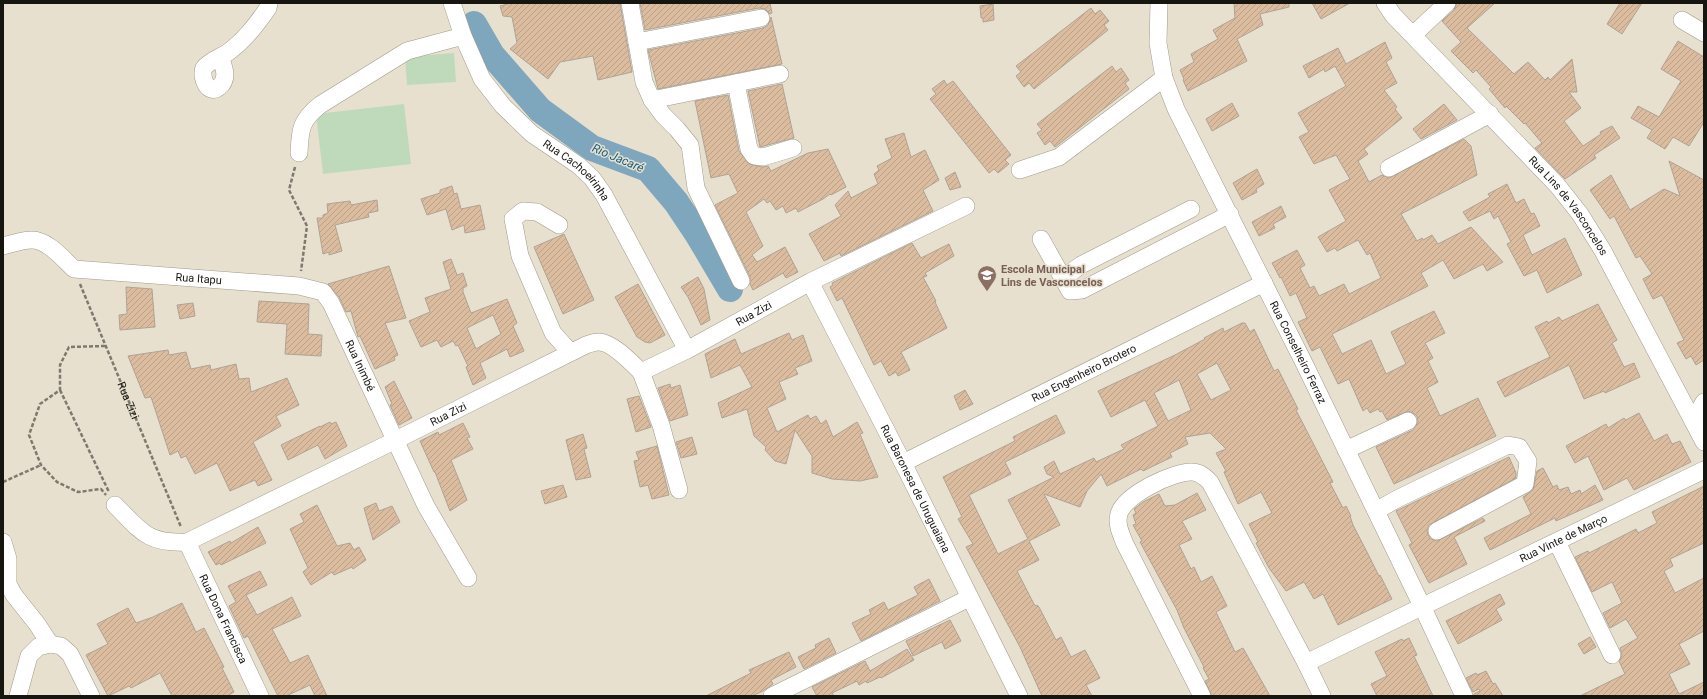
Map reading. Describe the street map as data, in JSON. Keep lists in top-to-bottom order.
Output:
{
  "streets": {
    "street": [
      "Rua Cachoeirinha",
      "Rua Lins de Vasconcelos",
      "Rua Itapu",
      "Rua Zizi",
      "Rua Conselheiro Ferraz",
      "Rua Inimbé",
      "Rua Engenheiro Brotero",
      "Rua Baronesa de Uruguaiana",
      "Rua Vinte de Março",
      "Rua Dona Francisca"
    ]
  },
  "crossings": [
    ["Rua Cachoeirinha", "Rua Zizi"],
    ["Rua Itapu", "Rua Zizi"],
    ["Rua Itapu", "Rua Inimbé"],
    ["Rua Zizi", "Rua Inimbé"],
    ["Rua Zizi", "Rua Baronesa de Uruguaiana"],
    ["Rua Zizi", "Rua Dona Francisca"],
    ["Rua Conselheiro Ferraz", "Rua Engenheiro Brotero"],
    ["Rua Conselheiro Ferraz", "Rua Vinte de Março"],
    ["Rua Engenheiro Brotero", "Rua Baronesa de Uruguaiana"]
  ],
  "water": ["Rio Jacaré"],
  "places": {
    "school or university": ["Escola Municipal Lins de Vasconcelos"]
  }
}
